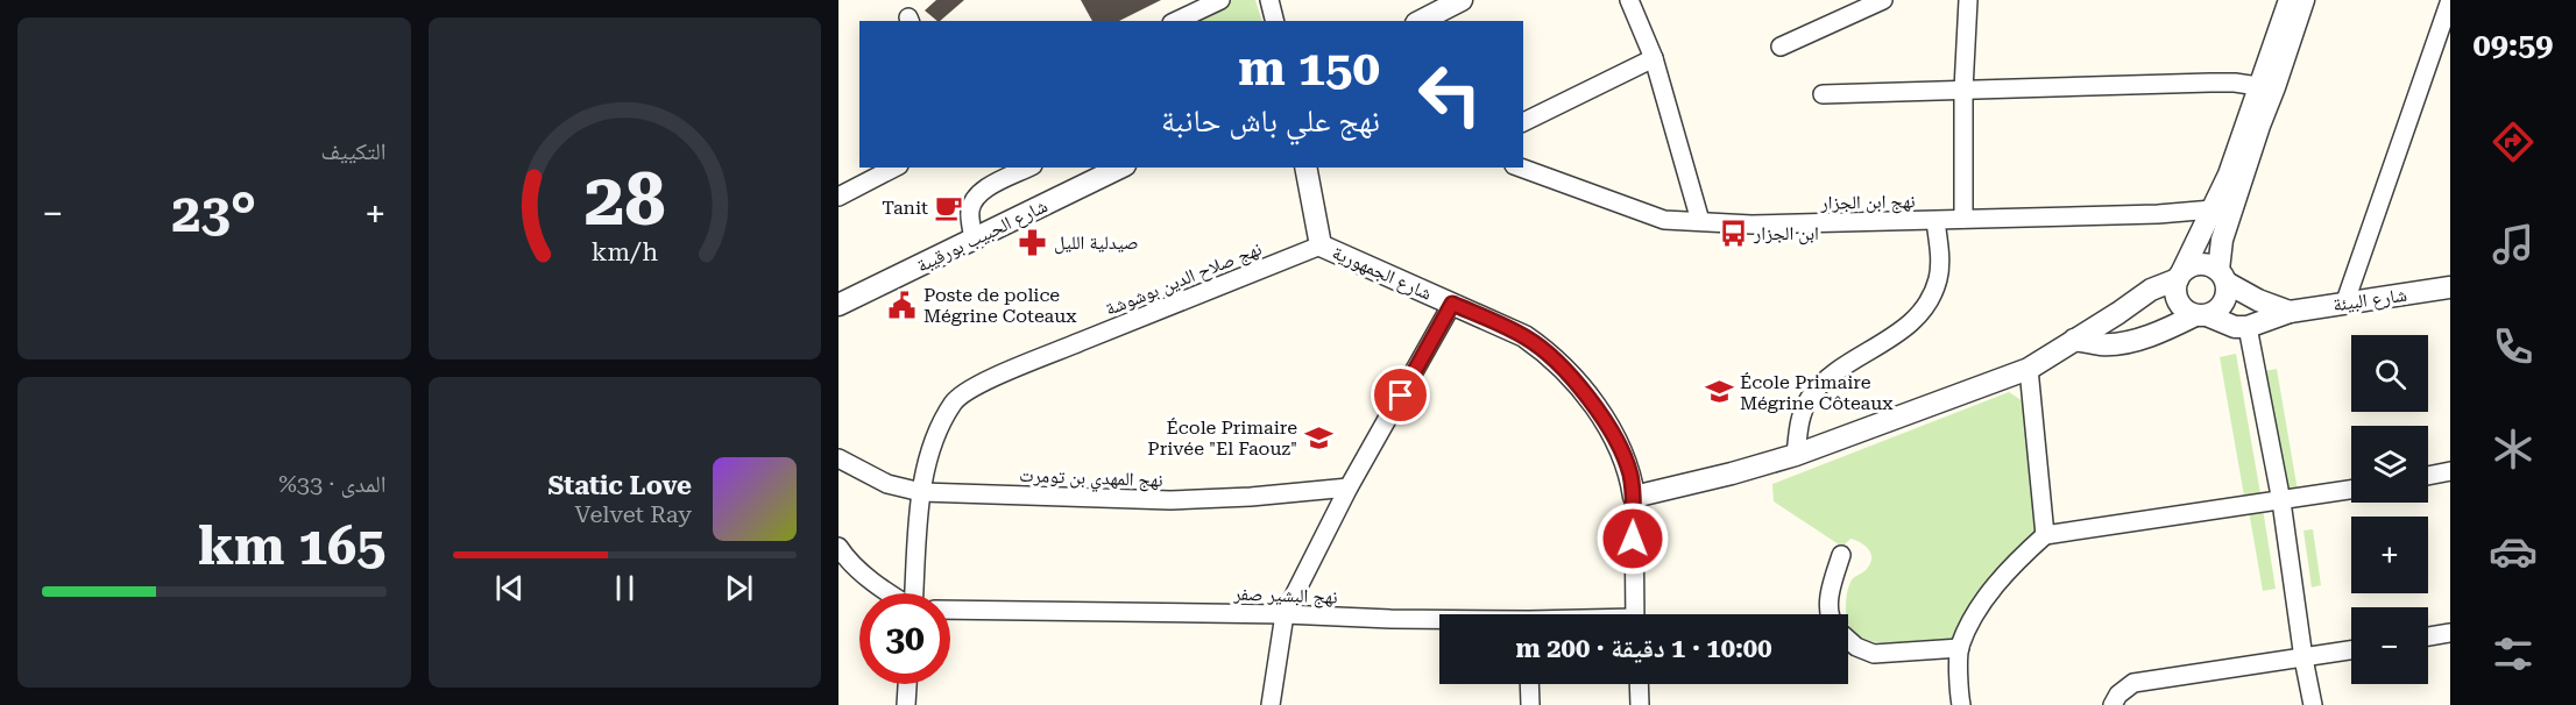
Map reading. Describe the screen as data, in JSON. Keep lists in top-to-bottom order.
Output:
{
  "streets": {
    "street": [
      "نهج ابن الجزار",
      "شارع الحبيب بورقيبة",
      "شارع الجمهورية",
      "نهج صلاح الدين بوشوشة",
      "شارع البيئة",
      "نهج المهدي بن تومرت",
      "نهج البشير صفر"
    ]
  },
  "crossings": [
    ["شارع الجمهورية", "نهج صلاح الدين بوشوشة"],
    ["نهج صلاح الدين بوشوشة", "نهج المهدي بن تومرت"]
  ],
  "places": {
    "cafe": ["Tanit"],
    "bus stop": ["ابن الجزار"],
    "pharmacy": ["صيدلية الليل"],
    "public building": ["Poste de police Mégrine Coteaux"],
    "school or university": ["École Primaire Mégrine Côteaux", "École Primaire Privée \"El Faouz\""]
  },
  "page": {
    "tabs": "09:59",
    "tile": [
      "التكييف",
      ["المدى · 33%", "165 km"]
    ],
    "turn": ["150 m", "نهج علي باش حانبة"],
    "heat": ["−", "23°", "+"],
    "map_buttons": ["+", "−"],
    "song": ["Static Love", "Velvet Ray"],
    "limit": "30",
    "trip": "10:00 · 1 دقيقة · 200 m",
    "gauge": ["28", "km/h"]
  }
}
